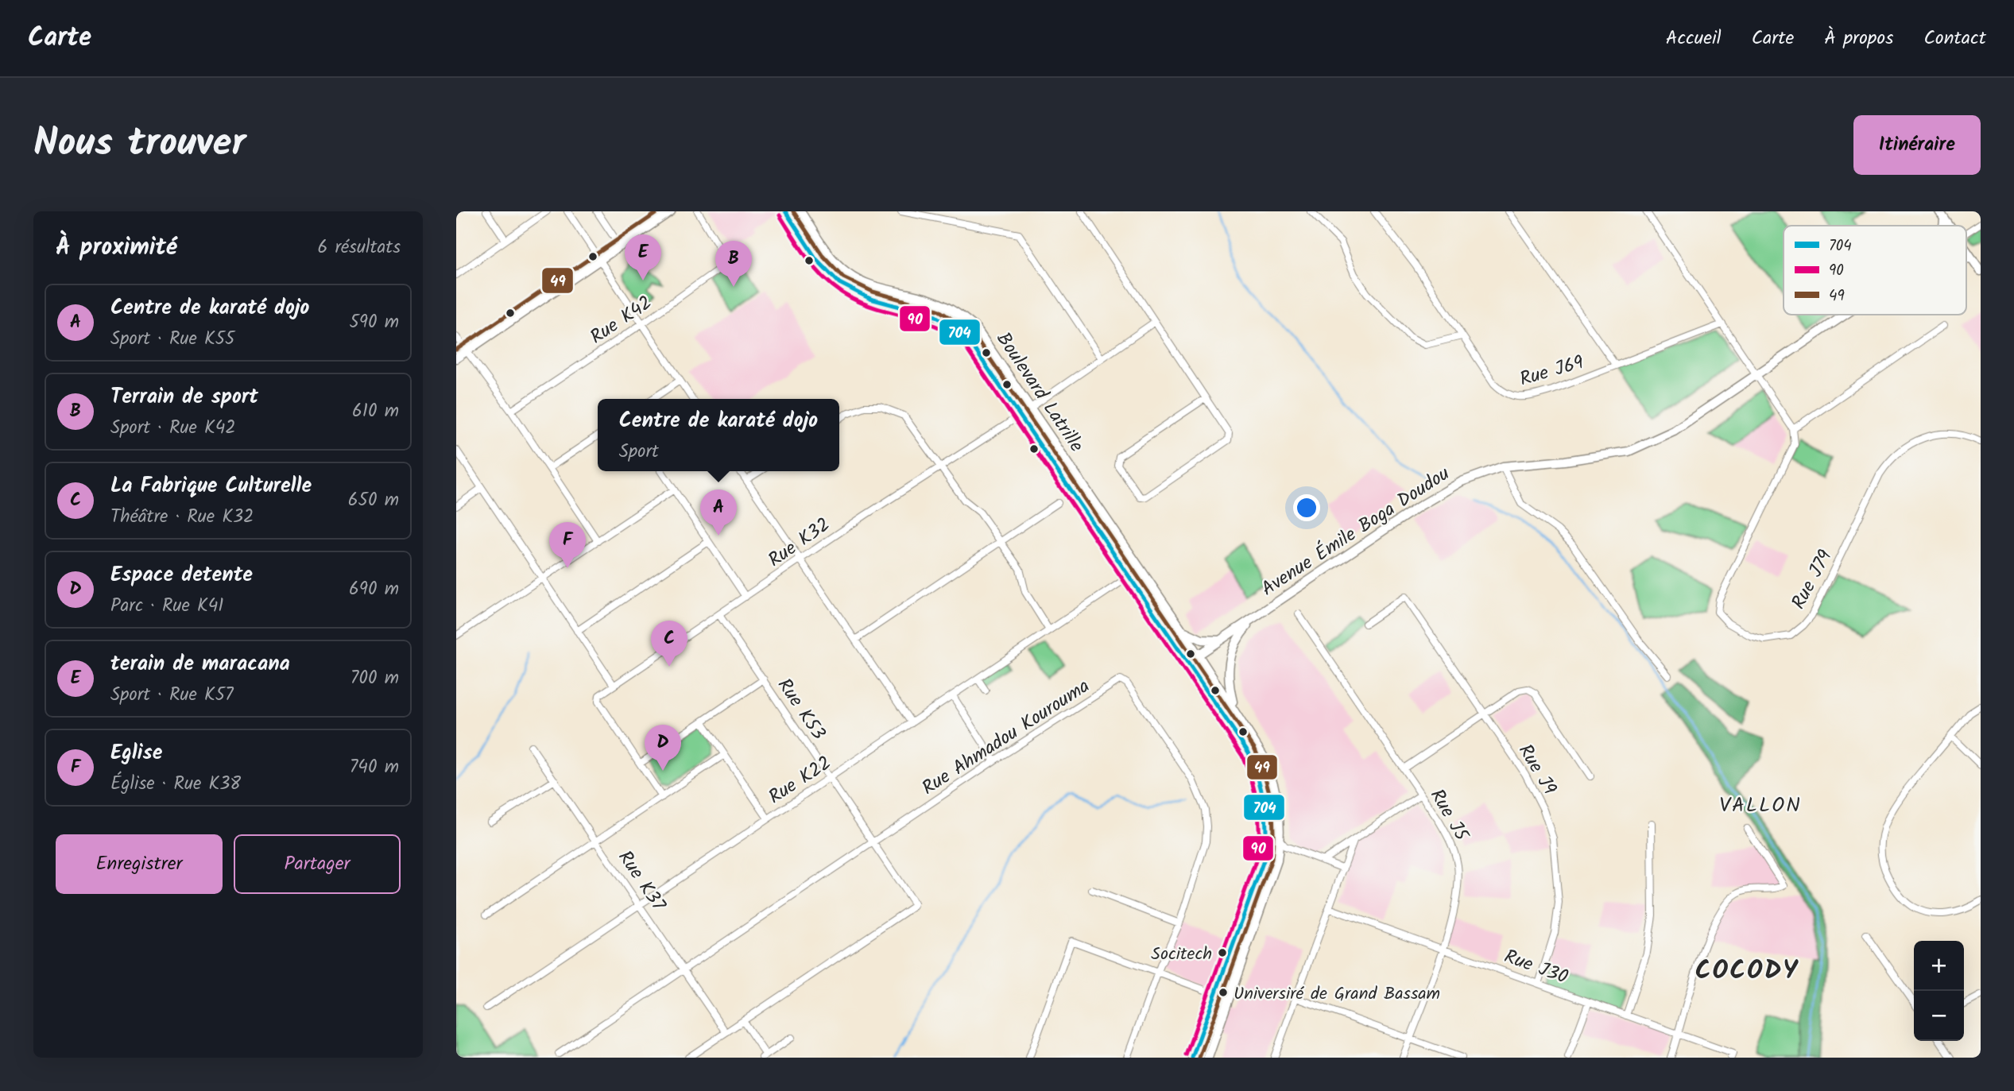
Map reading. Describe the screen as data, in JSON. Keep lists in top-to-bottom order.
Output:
{
  "streets": {
    "main road": ["Boulevard Latrille", "Avenue Émile Boga Doudou"],
    "street": [
      "Rue K42",
      "Rue J69",
      "Rue K32",
      "Rue J79",
      "Rue K53",
      "Rue Ahmadou Kourouma",
      "Rue J9",
      "Rue K22",
      "Rue J5",
      "Rue K37",
      "Rue J30"
    ]
  },
  "crossings": [
    ["Boulevard Latrille", "Avenue Émile Boga Doudou"],
    ["Boulevard Latrille", "Rue K32"],
    ["Boulevard Latrille", "Rue K22"],
    ["Rue K32", "Rue K53"],
    ["Rue K53", "Rue Ahmadou Kourouma"],
    ["Rue K53", "Rue K22"],
    ["Rue Ahmadou Kourouma", "Rue K37"],
    ["Rue J9", "Rue J30"],
    ["Rue K22", "Rue K37"],
    ["Rue J5", "Rue J30"]
  ],
  "districts": ["VALLON", "COCODY"],
  "places": ["Socitech", "Universiré de Grand Bassam"],
  "lines": ["transit line 704", "transit line 49", "transit line 90"],
  "legend": ["704", "90", "49"],
  "page": {
    "header": "Carte",
    "nav": [
      "Accueil",
      "Carte",
      "À propos",
      "Contact"
    ],
    "title": "Nous trouver",
    "buttons": [
      "Itinéraire",
      ["Enregistrer", "Partager"]
    ],
    "heading": ["À proximité", "6 résultats"],
    "pins": [
      "E",
      "B",
      "A",
      "F",
      "C",
      "D"
    ],
    "list": [
      {
        "mark": "A",
        "name": "Centre de karaté dojo",
        "note": "Sport · Rue K55",
        "value": "590 m"
      },
      {
        "mark": "B",
        "name": "Terrain de sport",
        "note": "Sport · Rue K42",
        "value": "610 m"
      },
      {
        "mark": "C",
        "name": "La Fabrique Culturelle",
        "note": "Théâtre · Rue K32",
        "value": "650 m"
      },
      {
        "mark": "D",
        "name": "Espace detente",
        "note": "Parc · Rue K41",
        "value": "690 m"
      },
      {
        "mark": "E",
        "name": "terain de maracana",
        "note": "Sport · Rue K57",
        "value": "700 m"
      },
      {
        "mark": "F",
        "name": "Eglise",
        "note": "Église · Rue K38",
        "value": "740 m"
      }
    ],
    "popup": ["Centre de karaté dojo", "Sport"],
    "map_buttons": ["+", "−"]
  }
}
